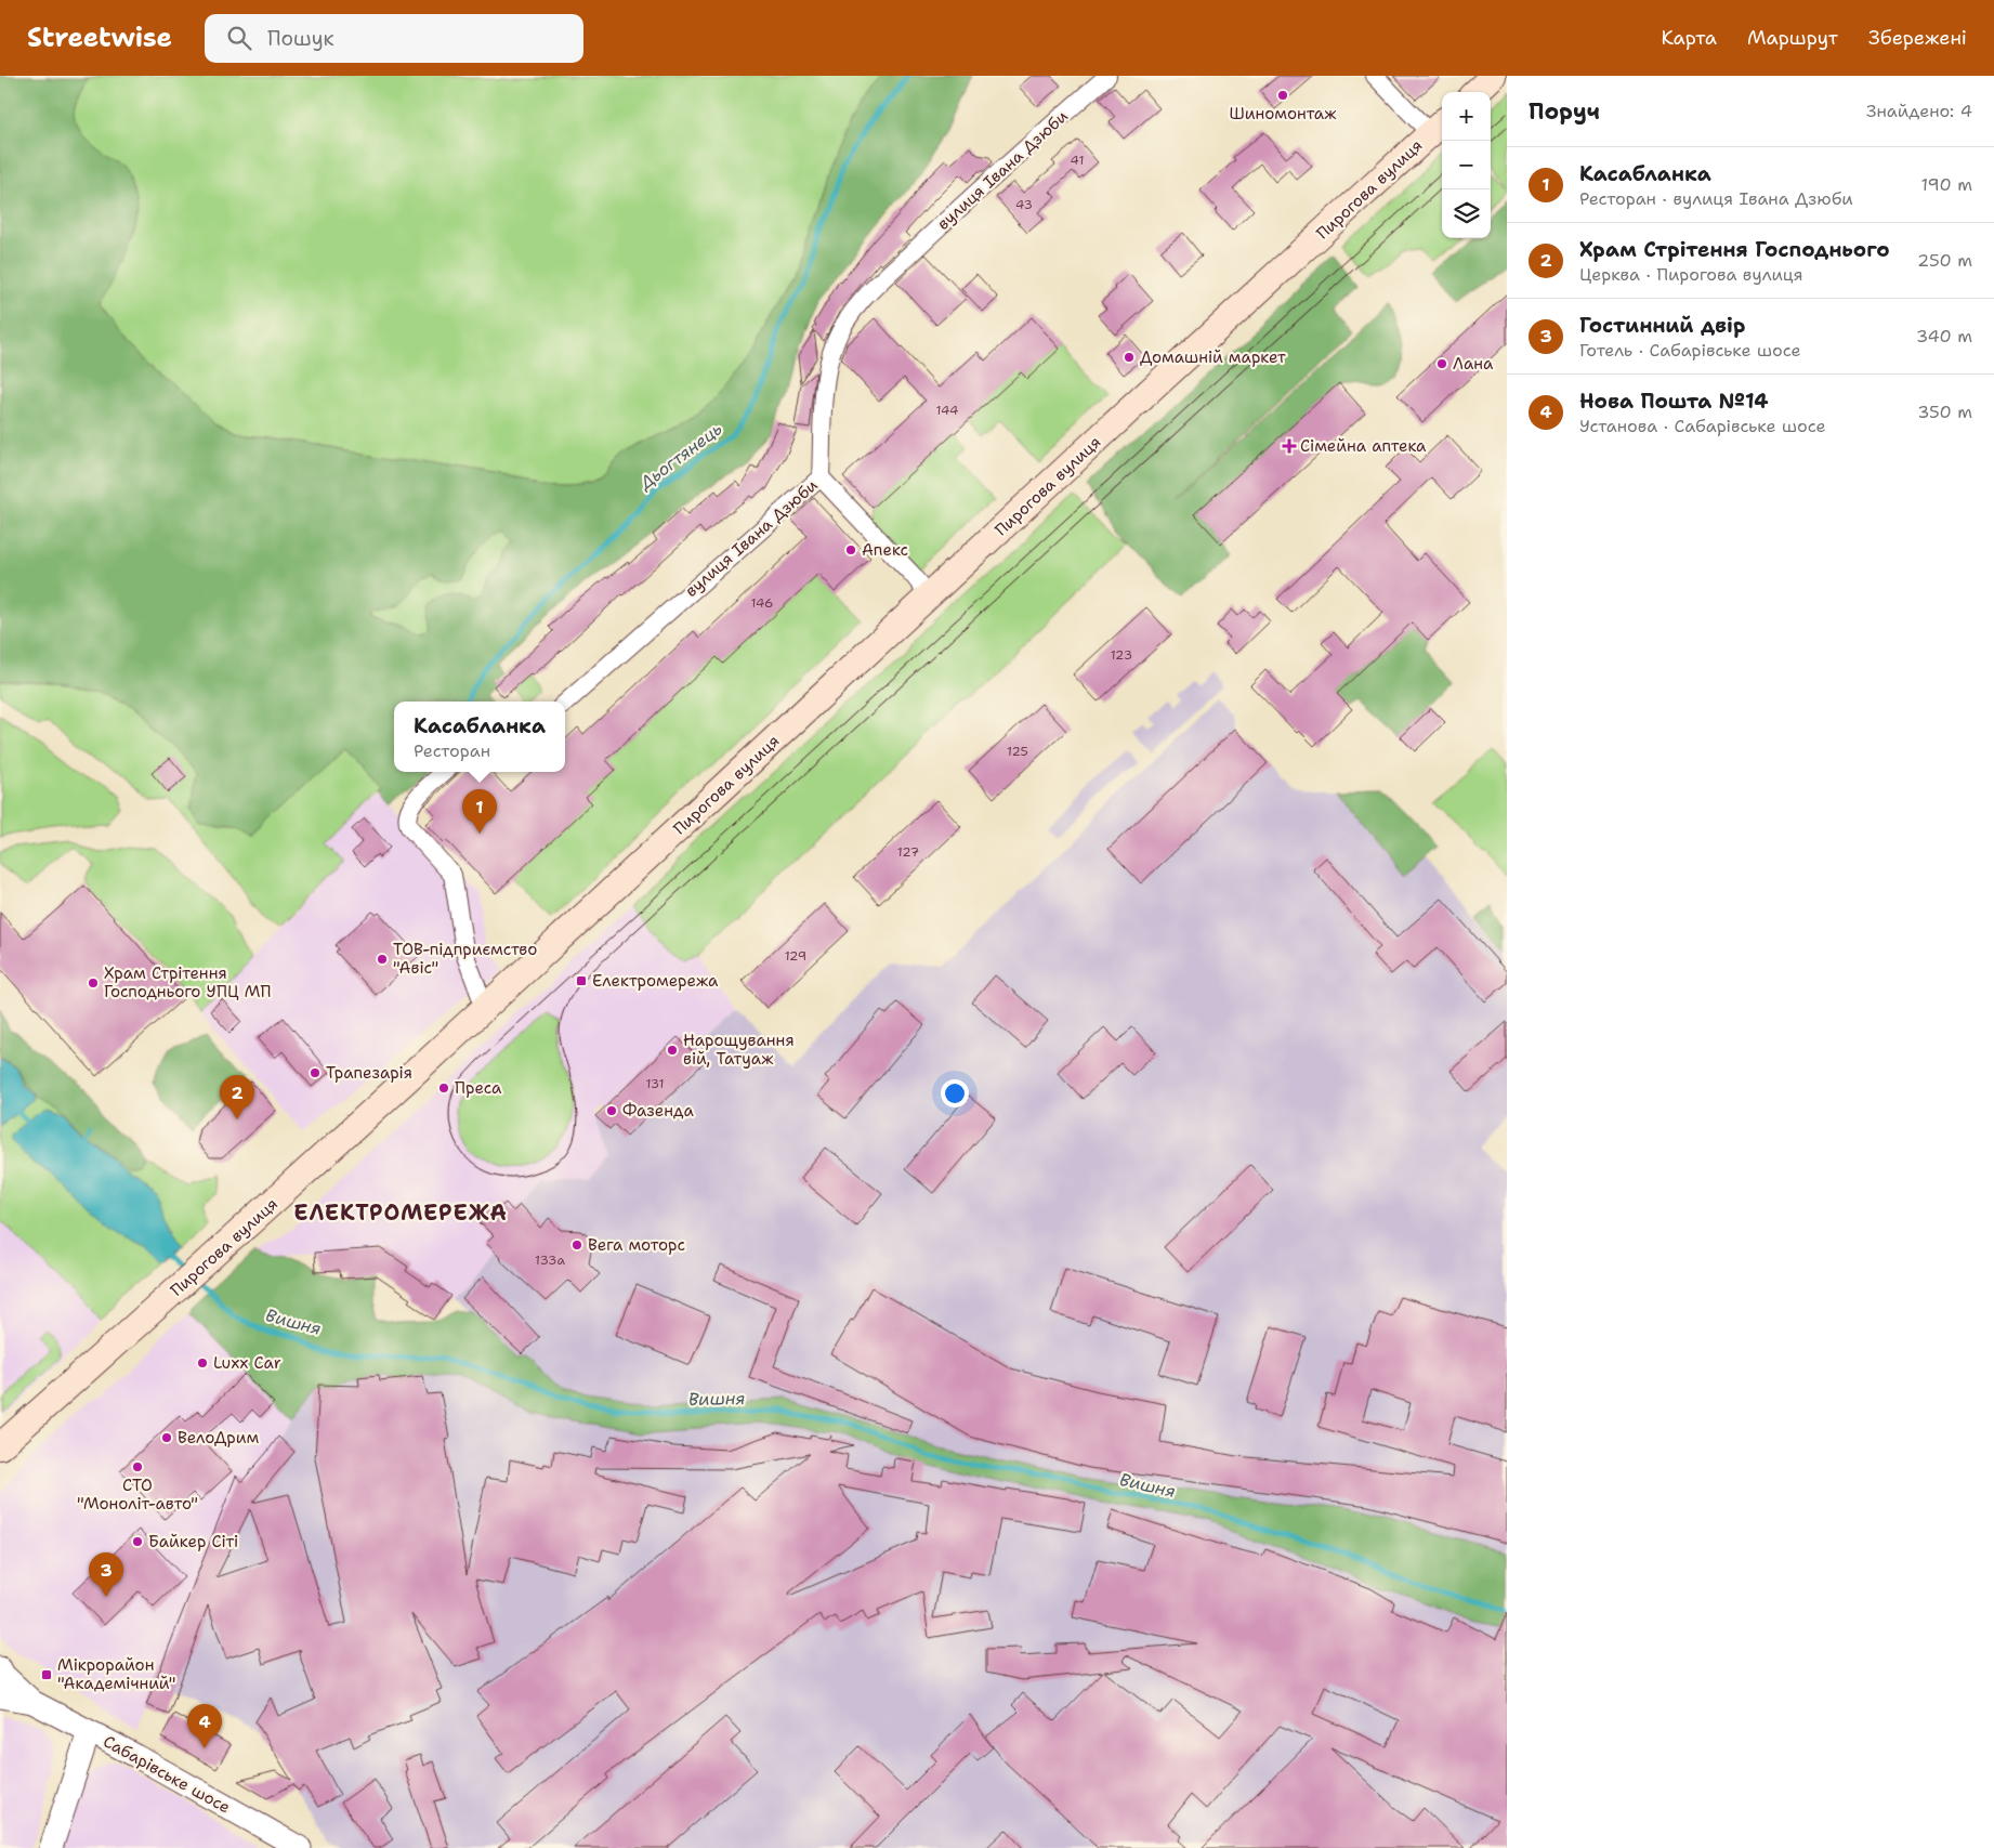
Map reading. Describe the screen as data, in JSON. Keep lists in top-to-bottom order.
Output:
{
  "streets": {
    "main road": ["Пирогова вулиця"],
    "street": ["вулиця Івана Дзюби", "Сабарівське шосе"]
  },
  "districts": ["ЕЛЕКТРОМЕРЕЖА"],
  "water": ["Дьогтянець", "Вишня"],
  "places": {
    "other": [
      "Шиномонтаж",
      "Домашній маркет",
      "Лана",
      "Апекс",
      "ТОВ-підприємство \"Авіс\"",
      "Храм Стрітення Господнього УПЦ МП",
      "Нарощування вій, Татуаж",
      "Трапезарія",
      "Преса",
      "Фазенда",
      "Вега моторс",
      "Luxx Car",
      "ВелоДрим",
      "СТО \"Моноліт-авто\"",
      "Байкер Сіті"
    ],
    "health": ["Сімейна аптека"],
    "transit": ["Електромережа", "Мікрорайон \"Академічний\""]
  },
  "house_numbers": [
    "41",
    "43",
    "144",
    "146",
    "123",
    "125",
    "127",
    "129",
    "131",
    "133а"
  ],
  "page": {
    "header": "Streetwise",
    "search": "Пошук",
    "nav": ["Карта", "Маршрут", "Збережені"],
    "heading": ["Поруч", "Знайдено: 4"],
    "map_buttons": ["+", "−"],
    "list": [
      {
        "mark": "1",
        "name": "Касабланка",
        "note": "Ресторан · вулиця Івана Дзюби",
        "value": "190 m"
      },
      {
        "mark": "2",
        "name": "Храм Стрітення Господнього",
        "note": "Церква · Пирогова вулиця",
        "value": "250 m"
      },
      {
        "mark": "3",
        "name": "Гостинний двір",
        "note": "Готель · Сабарівське шосе",
        "value": "340 m"
      },
      {
        "mark": "4",
        "name": "Нова Пошта №14",
        "note": "Установа · Сабарівське шосе",
        "value": "350 m"
      }
    ],
    "popup": ["Касабланка", "Ресторан"],
    "pins": [
      "1",
      "2",
      "3",
      "4"
    ]
  }
}
